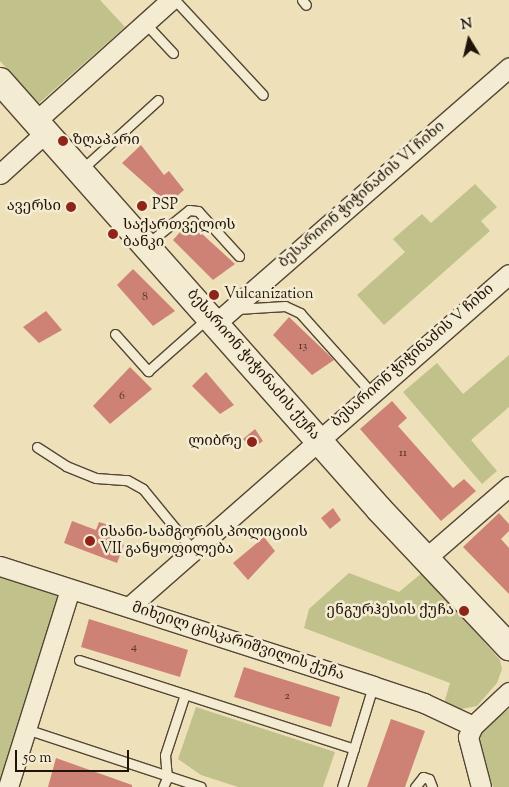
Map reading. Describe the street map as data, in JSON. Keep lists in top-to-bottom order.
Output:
{
  "streets": {
    "street": [
      "ბესარიონ ჭიჭინაძის VI ჩიხი",
      "ბესარიონ ჭიჭინაძის V ჩიხი",
      "ბესარიონ ჭიჭინაძის ქუჩა",
      "მიხეილ ცისკარიშვილის ქუჩა"
    ]
  },
  "crossings": [
    ["ბესარიონ ჭიჭინაძის VI ჩიხი", "ბესარიონ ჭიჭინაძის ქუჩა"],
    ["ბესარიონ ჭიჭინაძის V ჩიხი", "ბესარიონ ჭიჭინაძის ქუჩა"],
    ["ბესარიონ ჭიჭინაძის V ჩიხი", "მიხეილ ცისკარიშვილის ქუჩა"]
  ],
  "places": [
    "ზღაპარი",
    "PSP",
    "ავერსი",
    "საქართველოს ბანკი",
    "Vulcanization",
    "ლიბრე",
    "ისანი-სამგორის პოლიციის VII განყოფილება",
    "ენგურჰესის ქუჩა"
  ],
  "house_numbers": [
    "8",
    "13",
    "6",
    "11",
    "4",
    "2"
  ],
  "scale_bar": "50 m",
  "north": "top"
}
